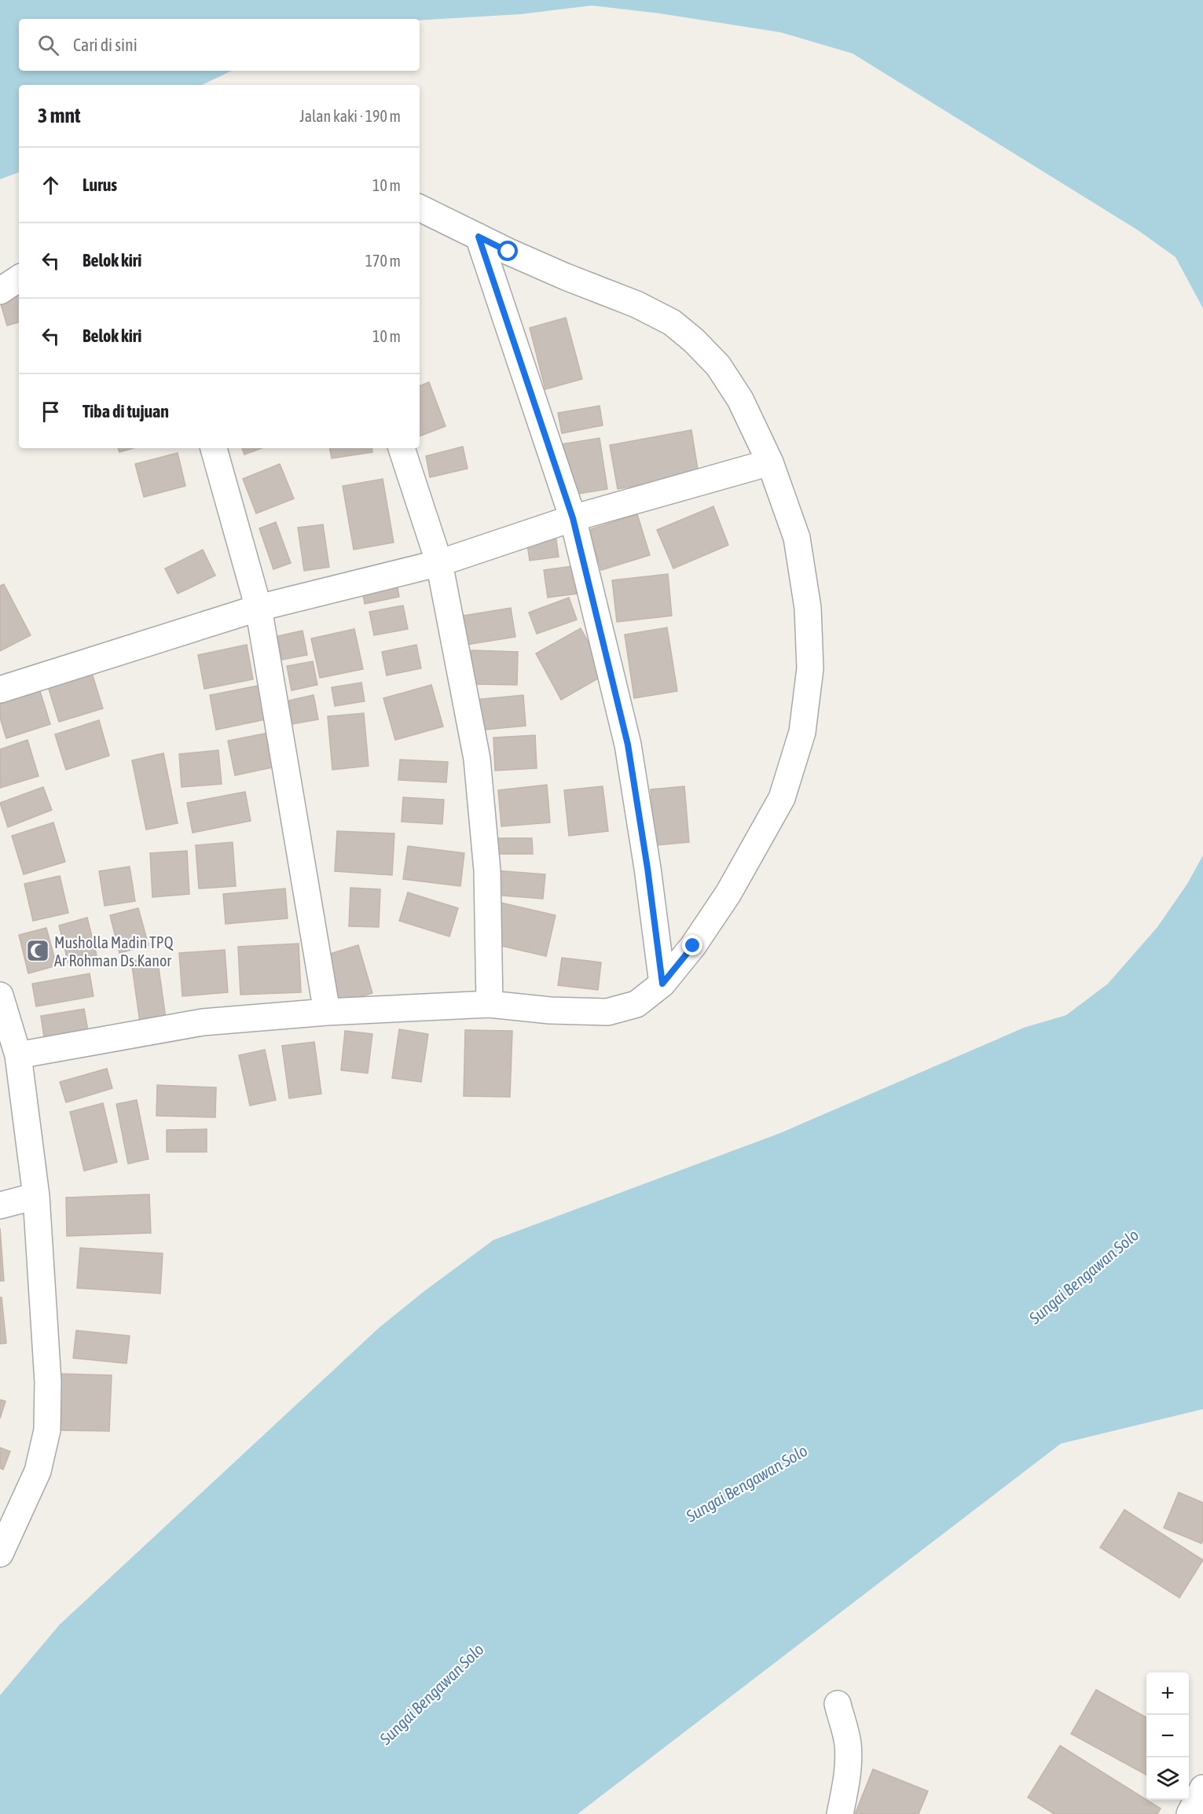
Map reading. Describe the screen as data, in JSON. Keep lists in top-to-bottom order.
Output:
{
  "water": ["Sungai Bengawan Solo"],
  "places": {
    "mosque": ["Musholla Madin TPQ Ar Rohman Ds.Kanor"]
  },
  "page": {
    "search": "Cari di sini",
    "heading": ["3 mnt", "Jalan kaki · 190 m"],
    "list": [
      ["Lurus", "10 m"],
      ["Belok kiri", "170 m"],
      ["Belok kiri", "10 m"],
      "Tiba di tujuan"
    ],
    "map_buttons": ["+", "−"]
  }
}
